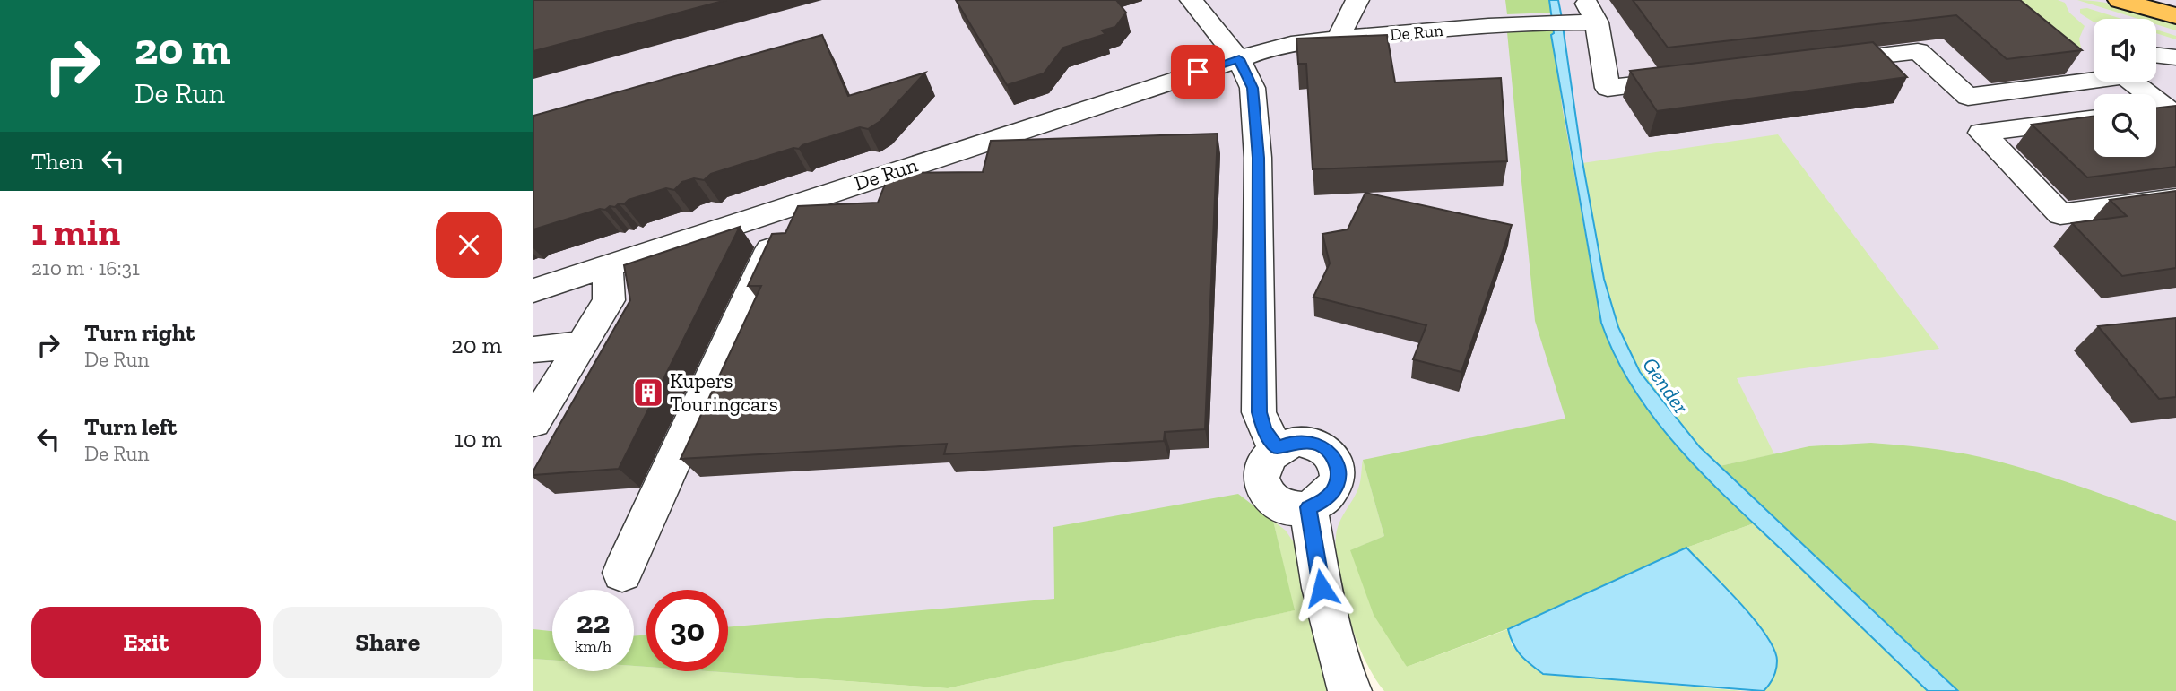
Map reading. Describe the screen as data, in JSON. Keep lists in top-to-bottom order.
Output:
{
  "streets": {
    "street": ["De Run"]
  },
  "water": ["Gender"],
  "places": {
    "building": ["Kupers Touringcars"]
  },
  "page": {
    "turn": ["20 m", "De Run"],
    "then": "Then",
    "heading": ["1 min", "210 m · 16:31"],
    "list": [
      {
        "name": "Turn right",
        "note": "De Run",
        "value": "20 m"
      },
      {
        "name": "Turn left",
        "note": "De Run",
        "value": "10 m"
      }
    ],
    "speed": "22 km/h",
    "limit": "30",
    "buttons": ["Exit", "Share"]
  }
}
